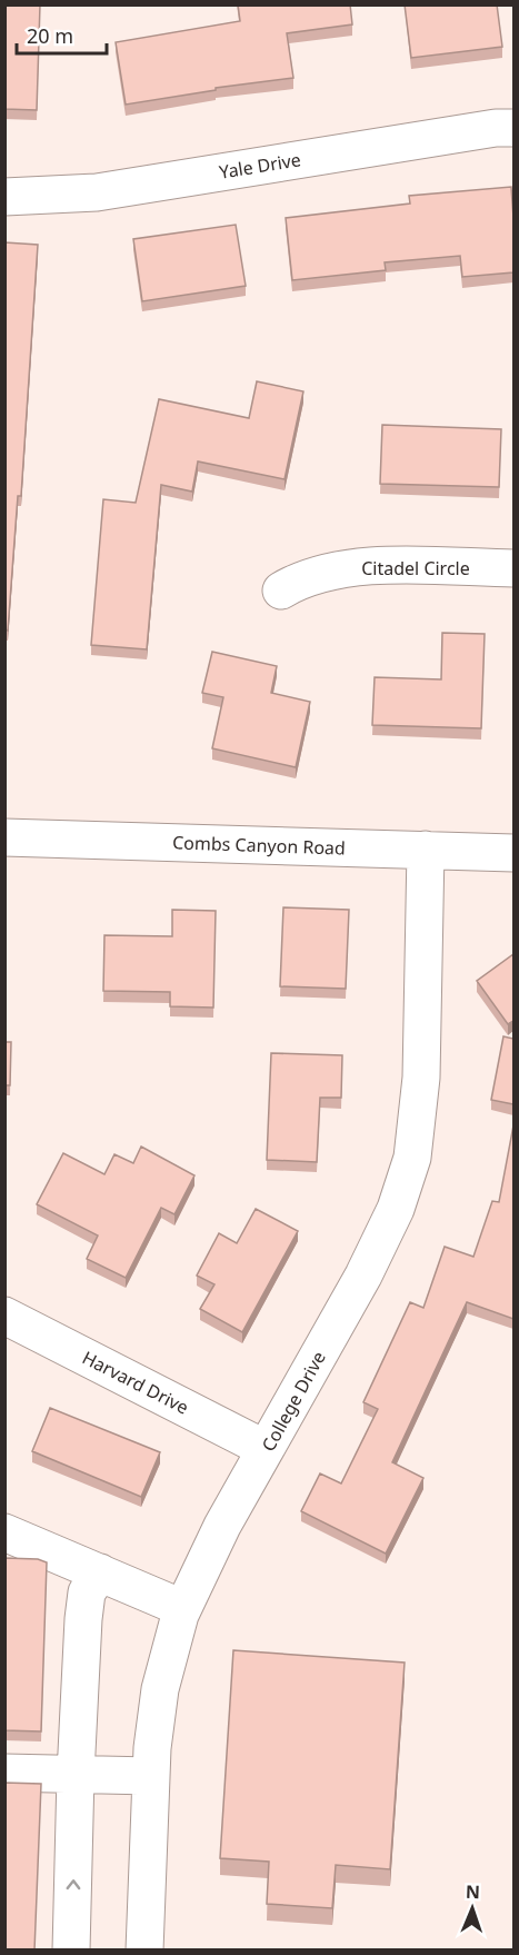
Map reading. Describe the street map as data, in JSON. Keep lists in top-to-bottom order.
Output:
{
  "streets": {
    "street": [
      "Yale Drive",
      "Citadel Circle",
      "Combs Canyon Road",
      "Harvard Drive",
      "College Drive"
    ]
  },
  "crossings": [
    ["Combs Canyon Road", "College Drive"],
    ["Harvard Drive", "College Drive"]
  ],
  "scale_bar": "20 m",
  "north": "top"
}
